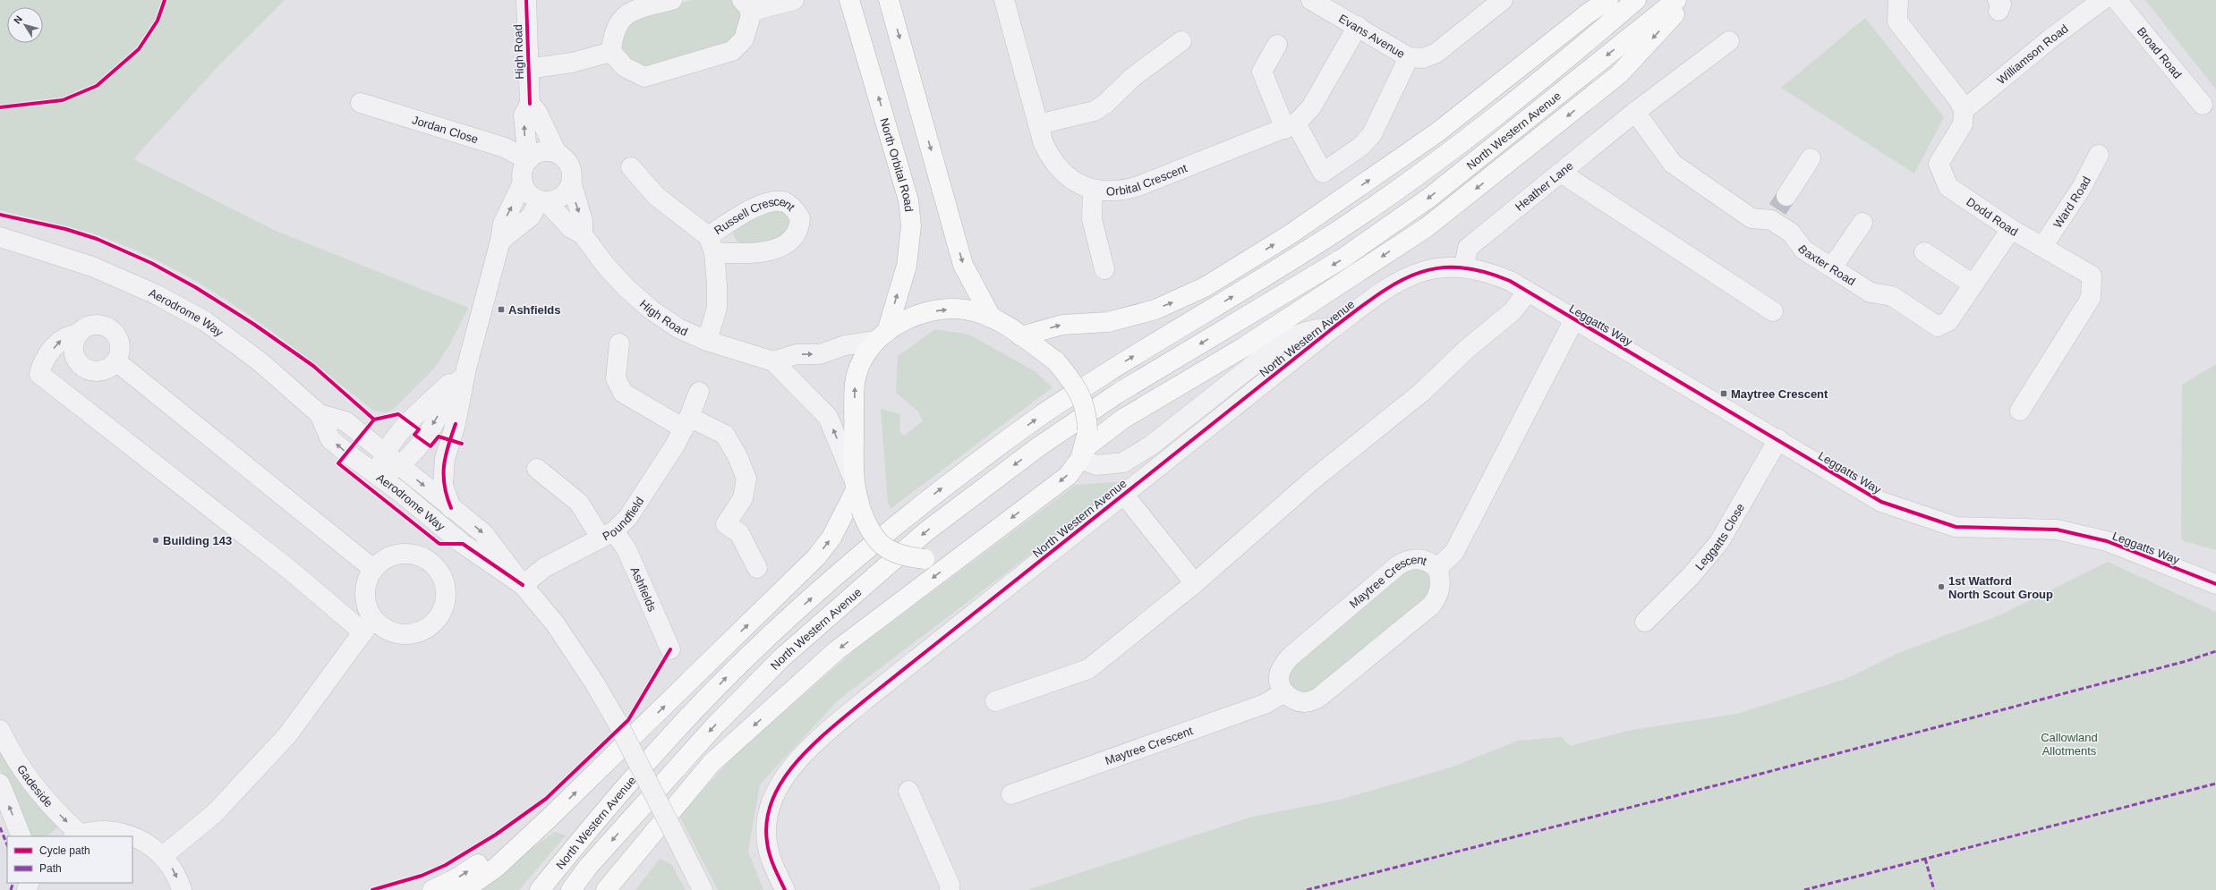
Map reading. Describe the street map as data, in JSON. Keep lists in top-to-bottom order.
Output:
{
  "streets": {
    "highway": ["North Western Avenue", "North Orbital Road"],
    "street": [
      "Evans Avenue",
      "High Road",
      "Broad Road",
      "Williamson Road",
      "Jordan Close",
      "Orbital Crescent",
      "Heather Lane",
      "Ward Road",
      "Dodd Road",
      "Russell Crescent",
      "Baxter Road",
      "Aerodrome Way",
      "Leggatts Way",
      "Poundfield",
      "Leggatts Close",
      "Maytree Crescent",
      "Ashfields",
      "Gadeside"
    ]
  },
  "crossings": [
    ["Evans Avenue", "Orbital Crescent"],
    ["High Road", "Jordan Close"],
    ["High Road", "Russell Crescent"],
    ["Williamson Road", "Dodd Road"],
    ["North Western Avenue", "Heather Lane"],
    ["North Western Avenue", "Leggatts Way"],
    ["Heather Lane", "Baxter Road"],
    ["Ward Road", "Dodd Road"],
    ["Dodd Road", "Baxter Road"],
    ["Aerodrome Way", "Poundfield"],
    ["Leggatts Way", "Leggatts Close"],
    ["Leggatts Way", "Maytree Crescent"],
    ["Poundfield", "Ashfields"]
  ],
  "parks": ["Callowland Allotments"],
  "places": {
    "transit": ["Ashfields", "Maytree Crescent"],
    "other": ["Building 143", "1st Watford North Scout Group"]
  },
  "legend": ["Cycle path", "Path"],
  "north": "top left"
}
